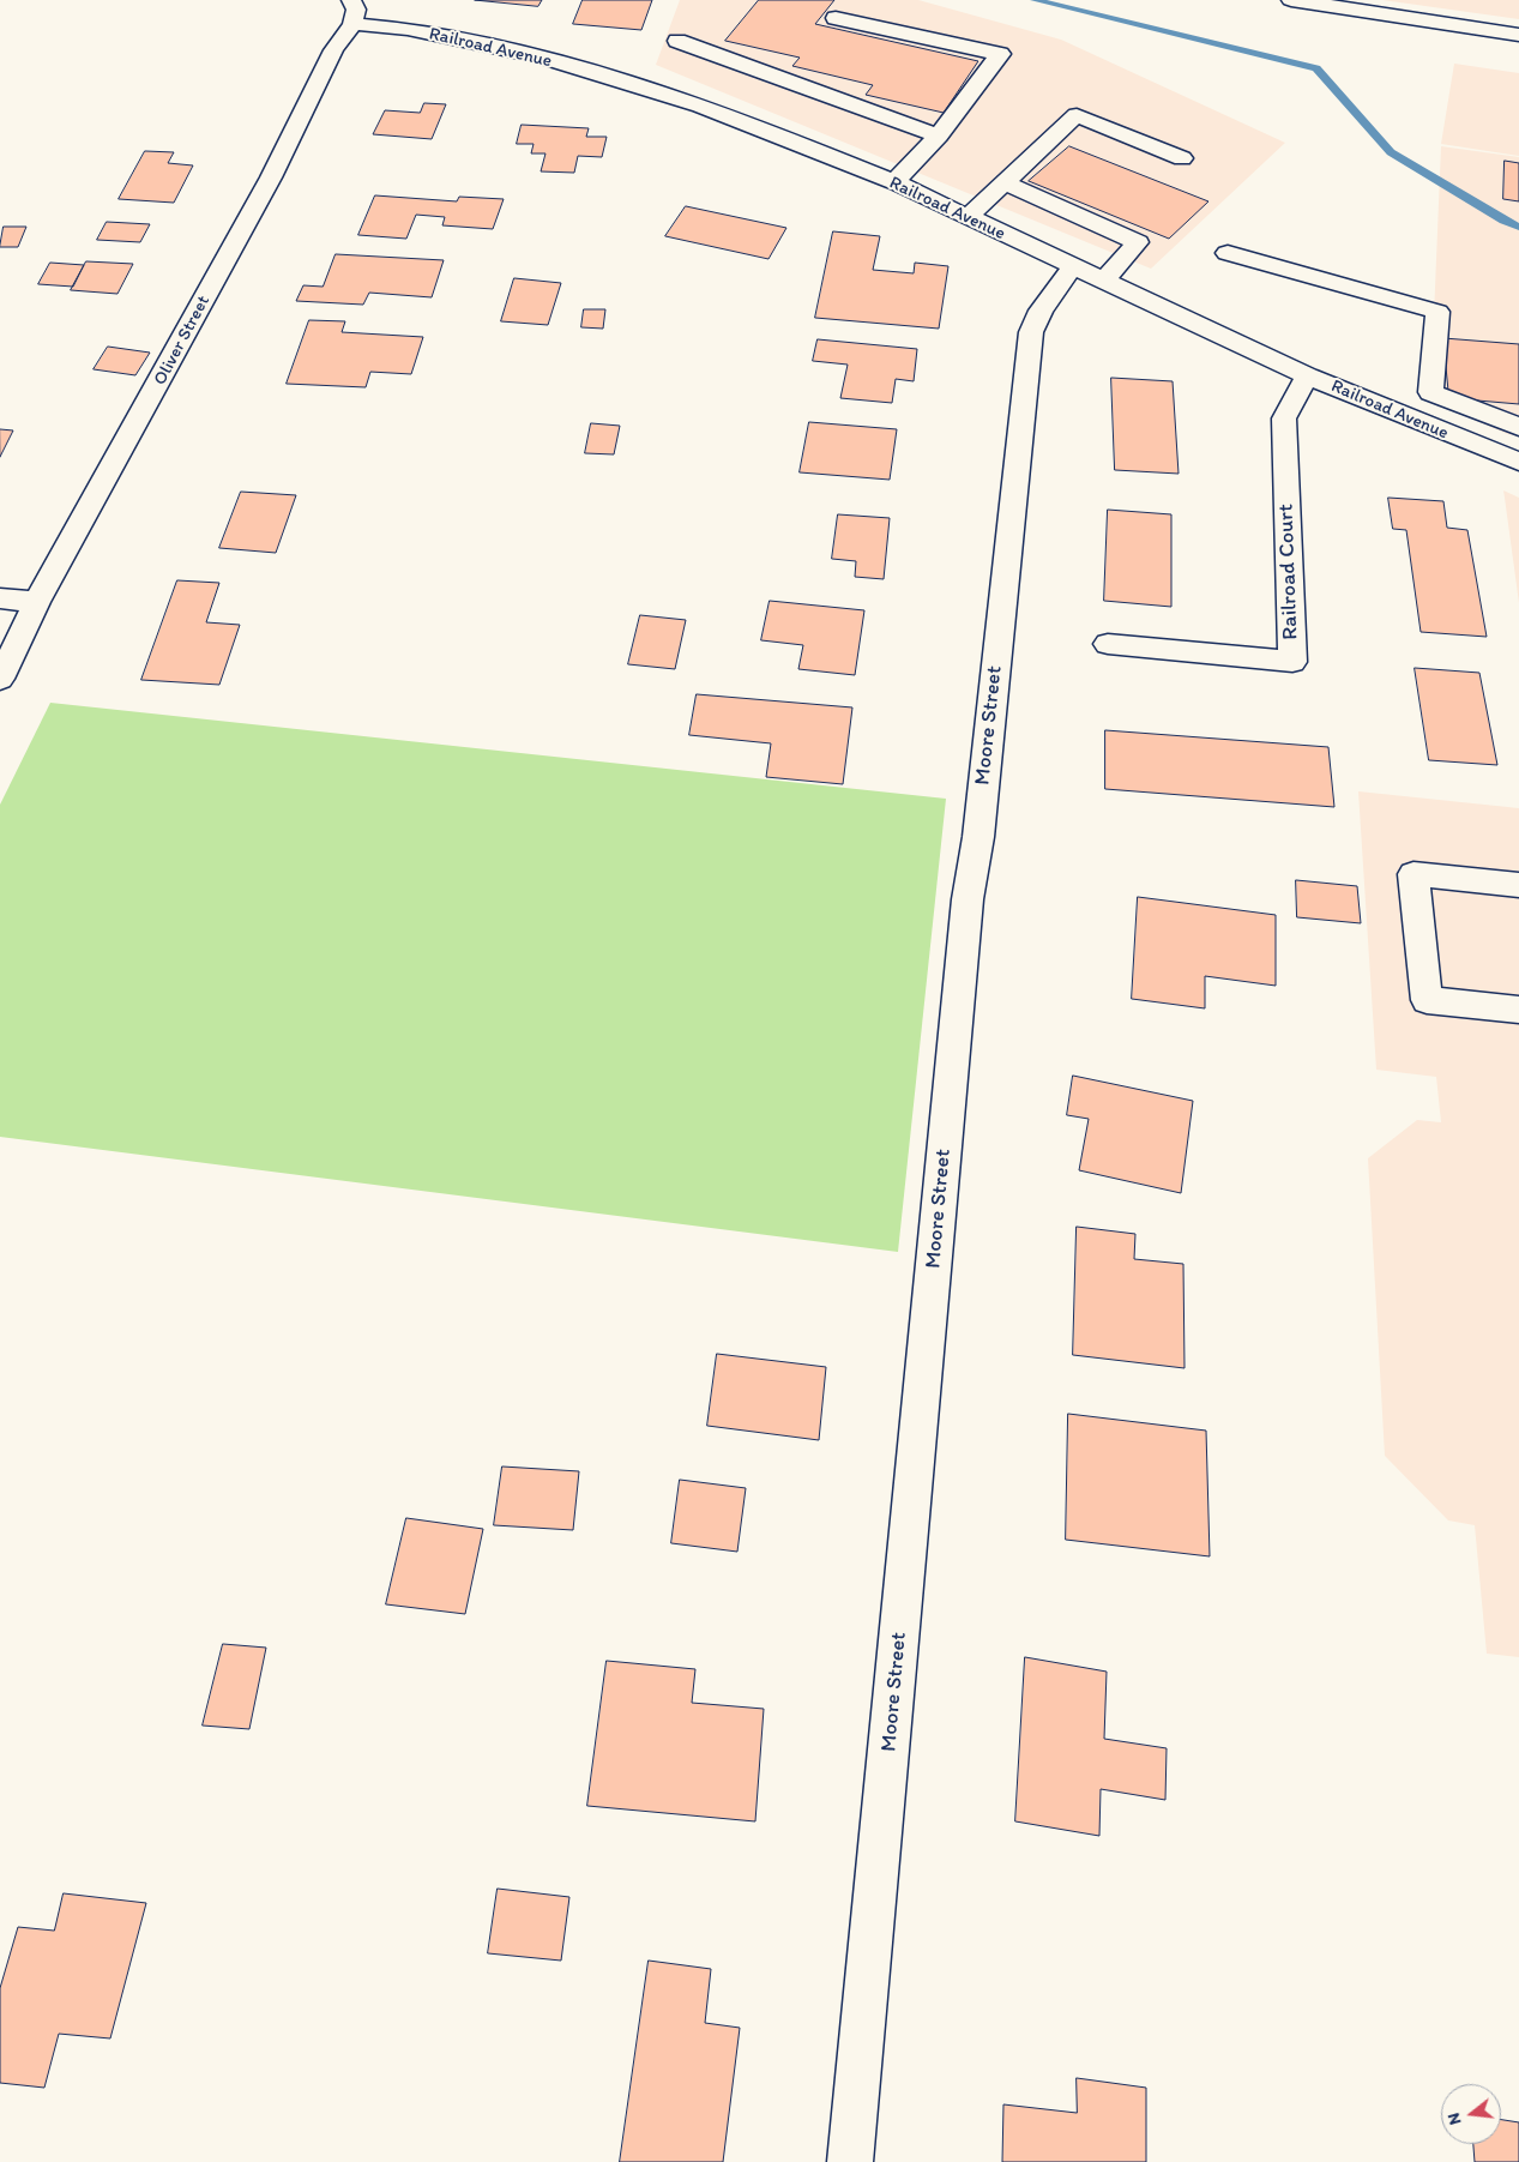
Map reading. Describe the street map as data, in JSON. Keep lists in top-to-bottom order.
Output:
{
  "streets": {
    "street": [
      "Railroad Avenue",
      "Oliver Street",
      "Railroad Court",
      "Moore Street"
    ]
  },
  "crossings": [
    ["Railroad Avenue", "Oliver Street"],
    ["Railroad Avenue", "Railroad Court"],
    ["Railroad Avenue", "Moore Street"]
  ],
  "north": "left"
}
